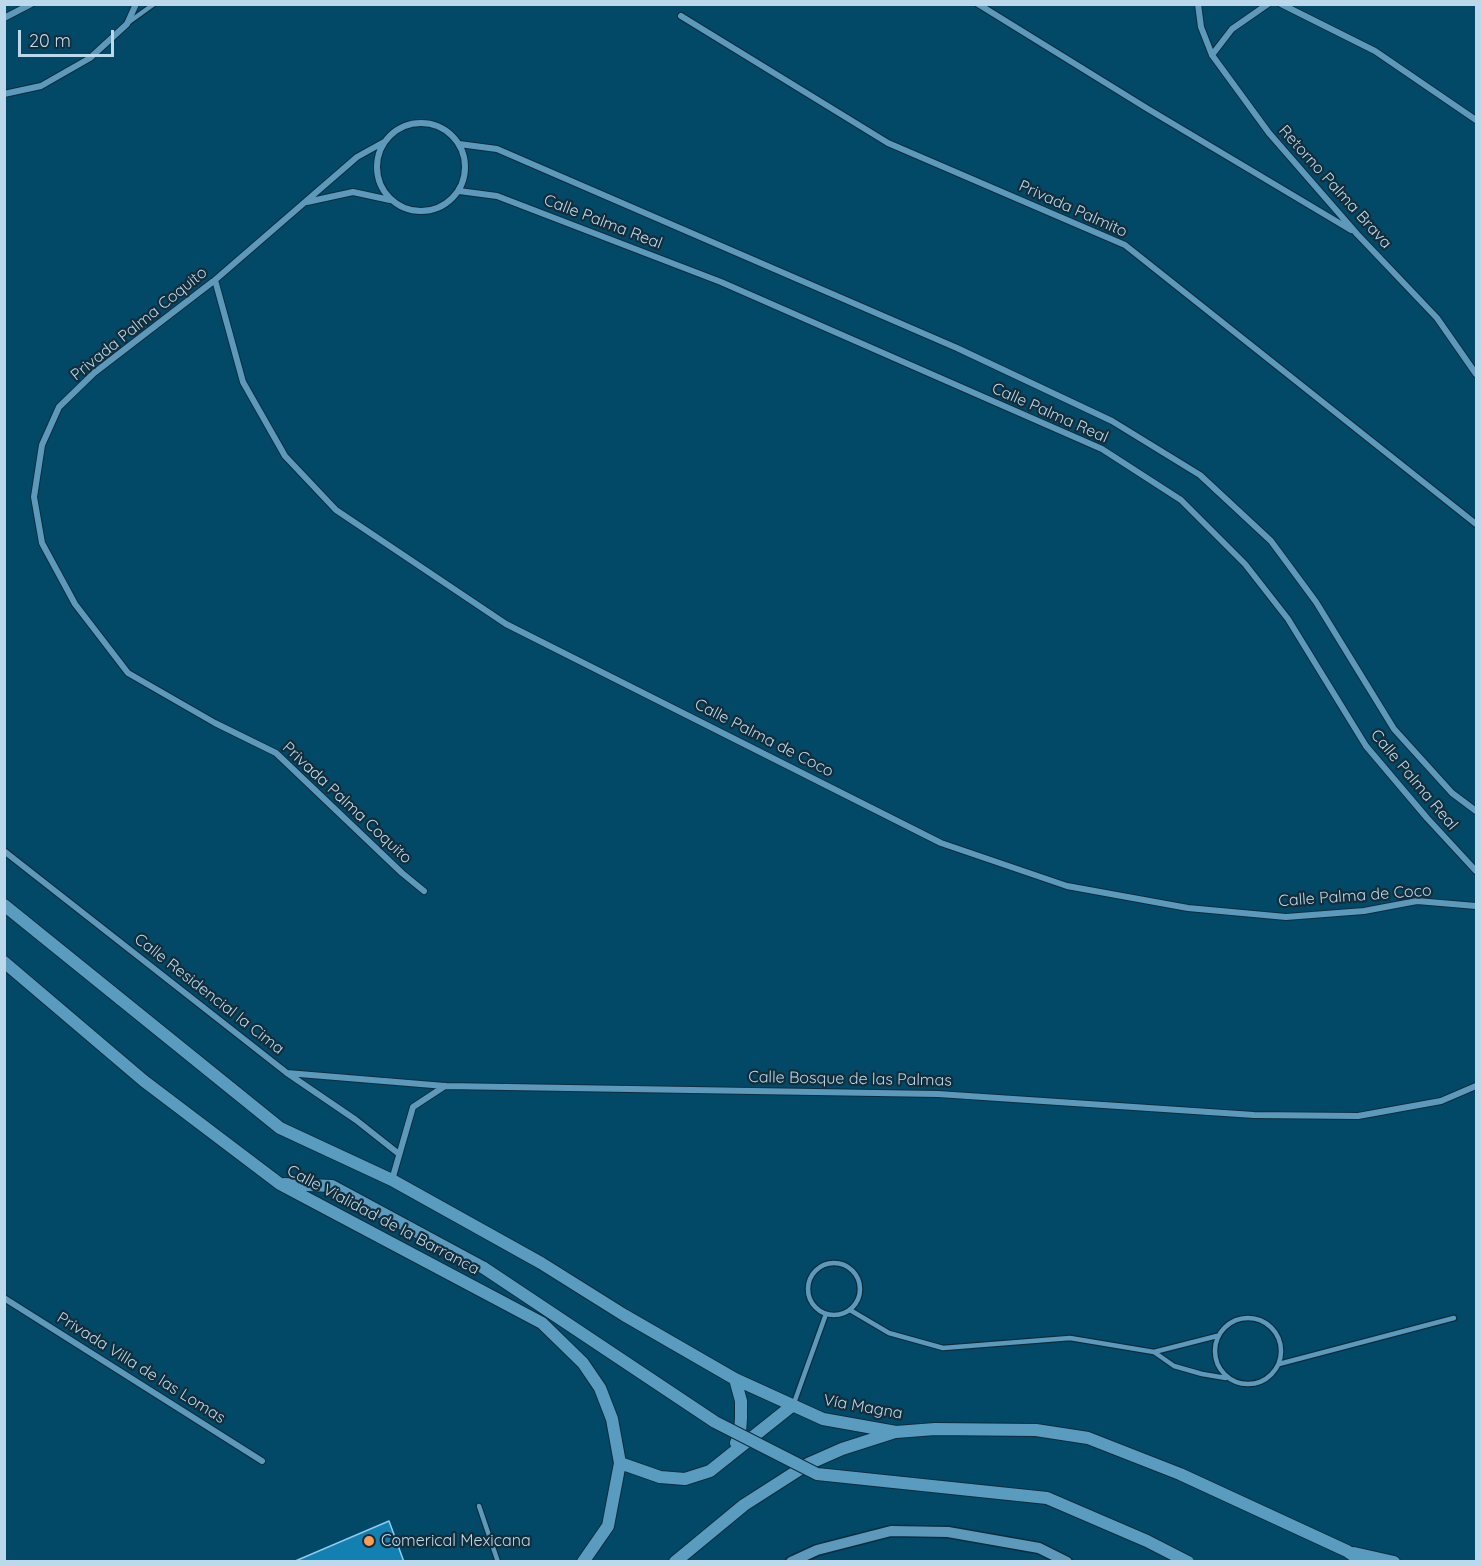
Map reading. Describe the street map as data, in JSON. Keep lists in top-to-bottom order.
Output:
{
  "streets": {
    "main road": ["Calle Vialidad de la Barranca", "Vía Magna"],
    "street": [
      "Retorno Palma Brava",
      "Privada Palmito",
      "Calle Palma Real",
      "Privada Palma Coquito",
      "Calle Palma de Coco",
      "Calle Residencial la Cima",
      "Calle Bosque de las Palmas",
      "Privada Villa de las Lomas"
    ]
  },
  "crossings": [
    ["Calle Palma Real", "Privada Palma Coquito"],
    ["Privada Palma Coquito", "Calle Palma de Coco"],
    ["Calle Residencial la Cima", "Calle Bosque de las Palmas"],
    ["Calle Vialidad de la Barranca", "Vía Magna"]
  ],
  "places": ["Comerical Mexicana"],
  "scale_bar": "20 m"
}
